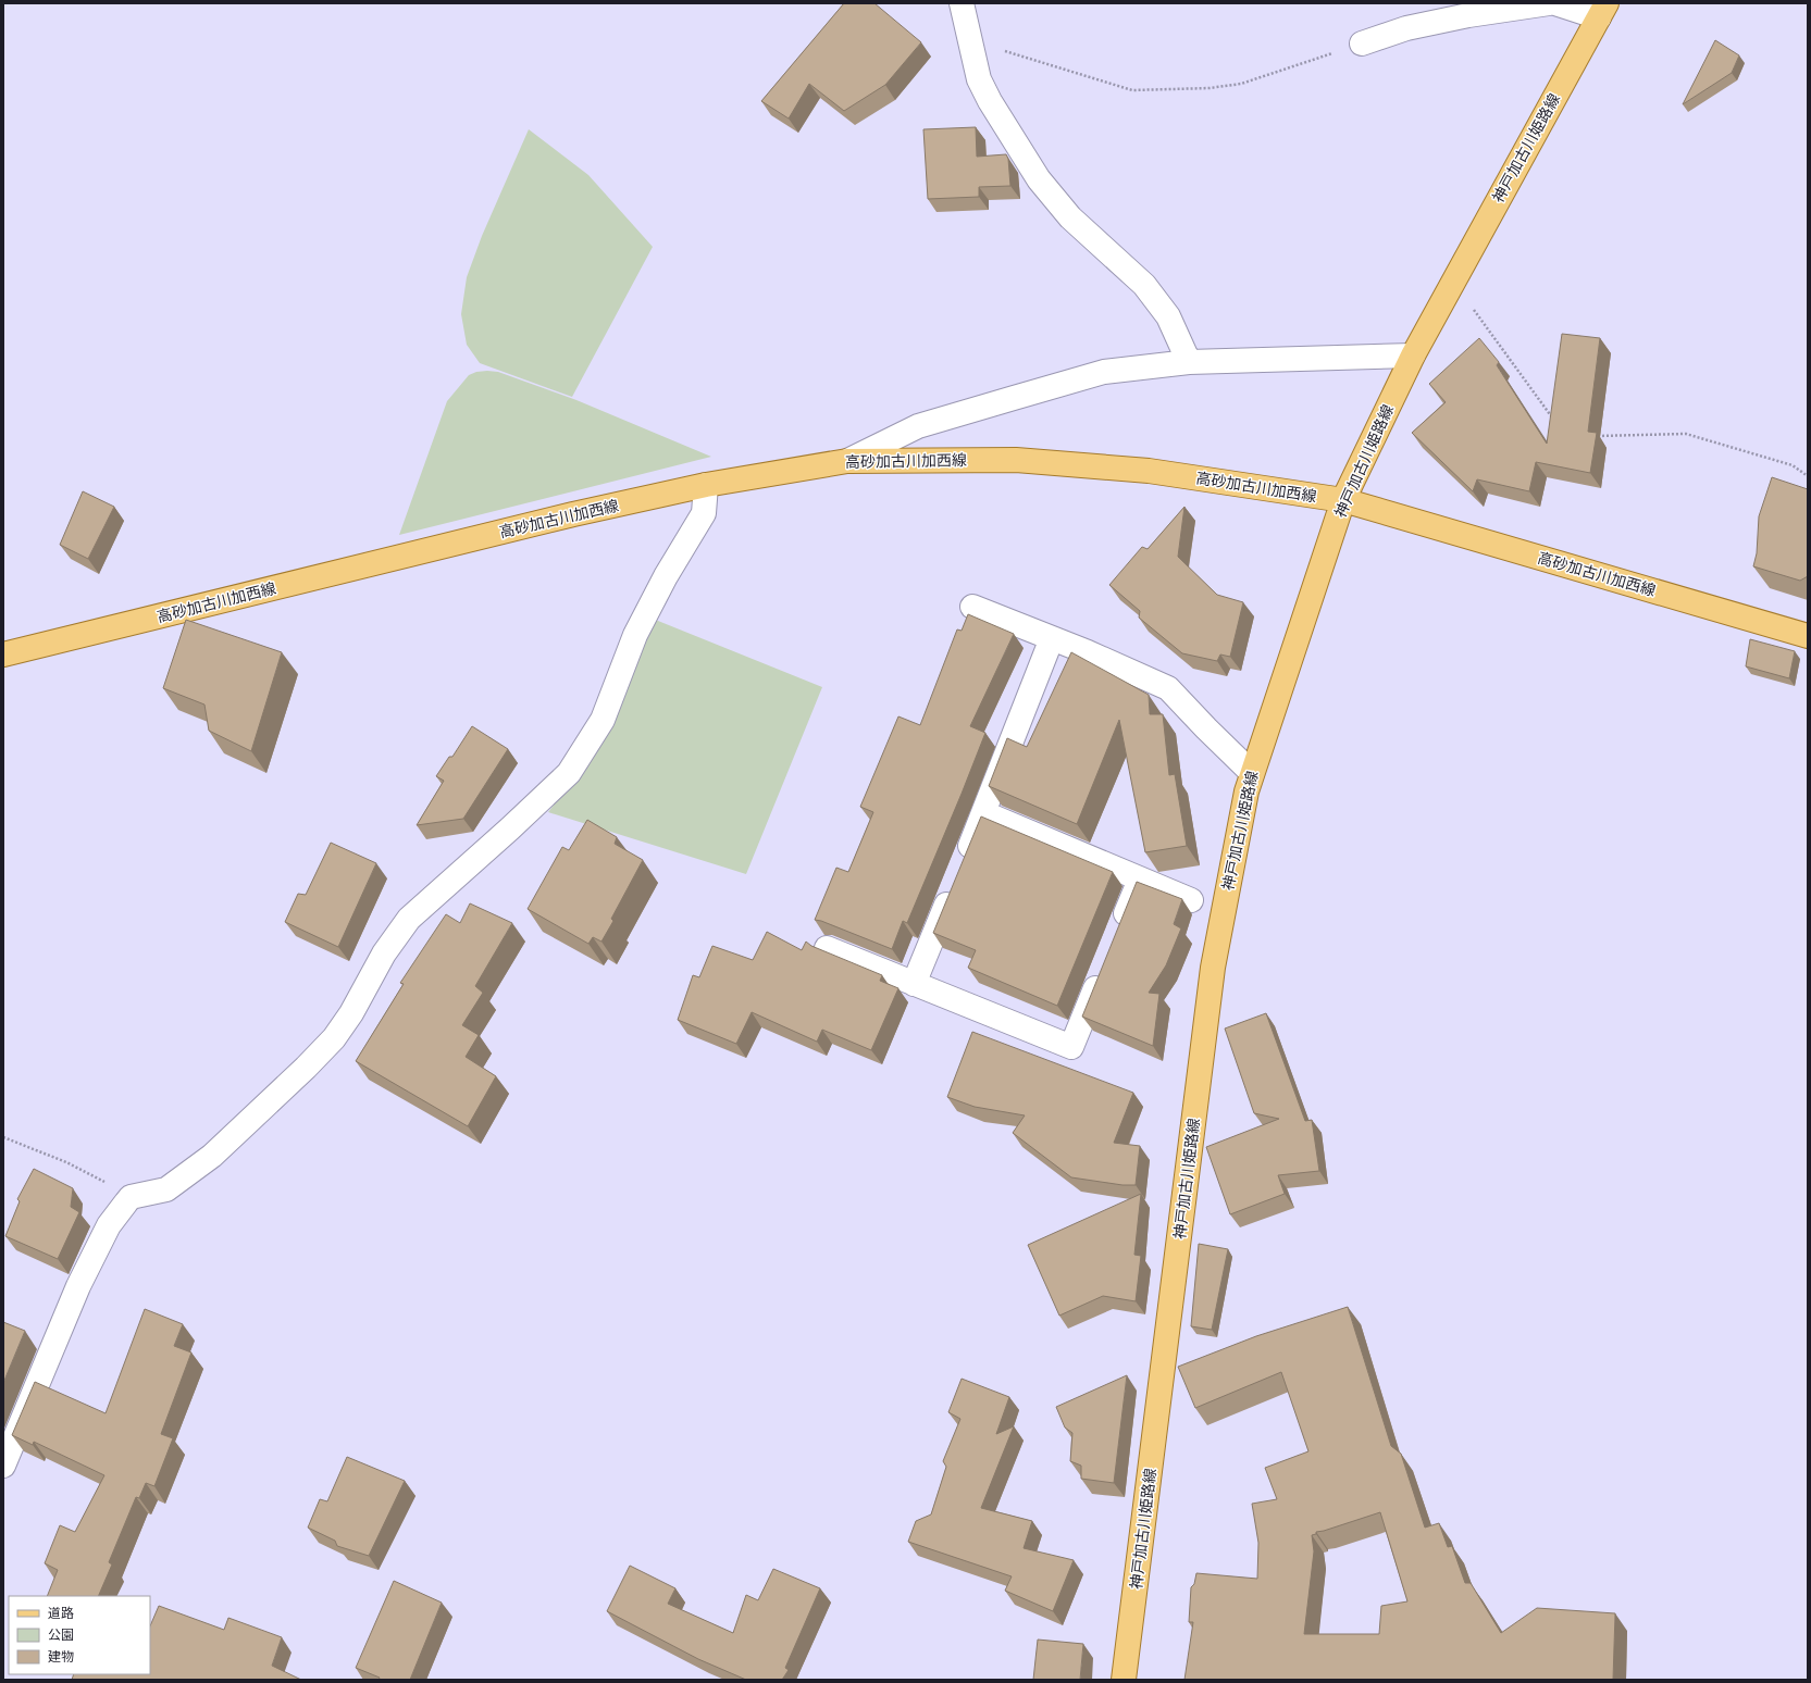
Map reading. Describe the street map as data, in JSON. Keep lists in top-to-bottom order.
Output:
{
  "streets": {
    "main road": ["神戸加古川姫路線", "高砂加古川加西線"]
  },
  "crossings": [
    ["神戸加古川姫路線", "高砂加古川加西線"]
  ],
  "legend": ["道路", "公園", "建物"]
}
